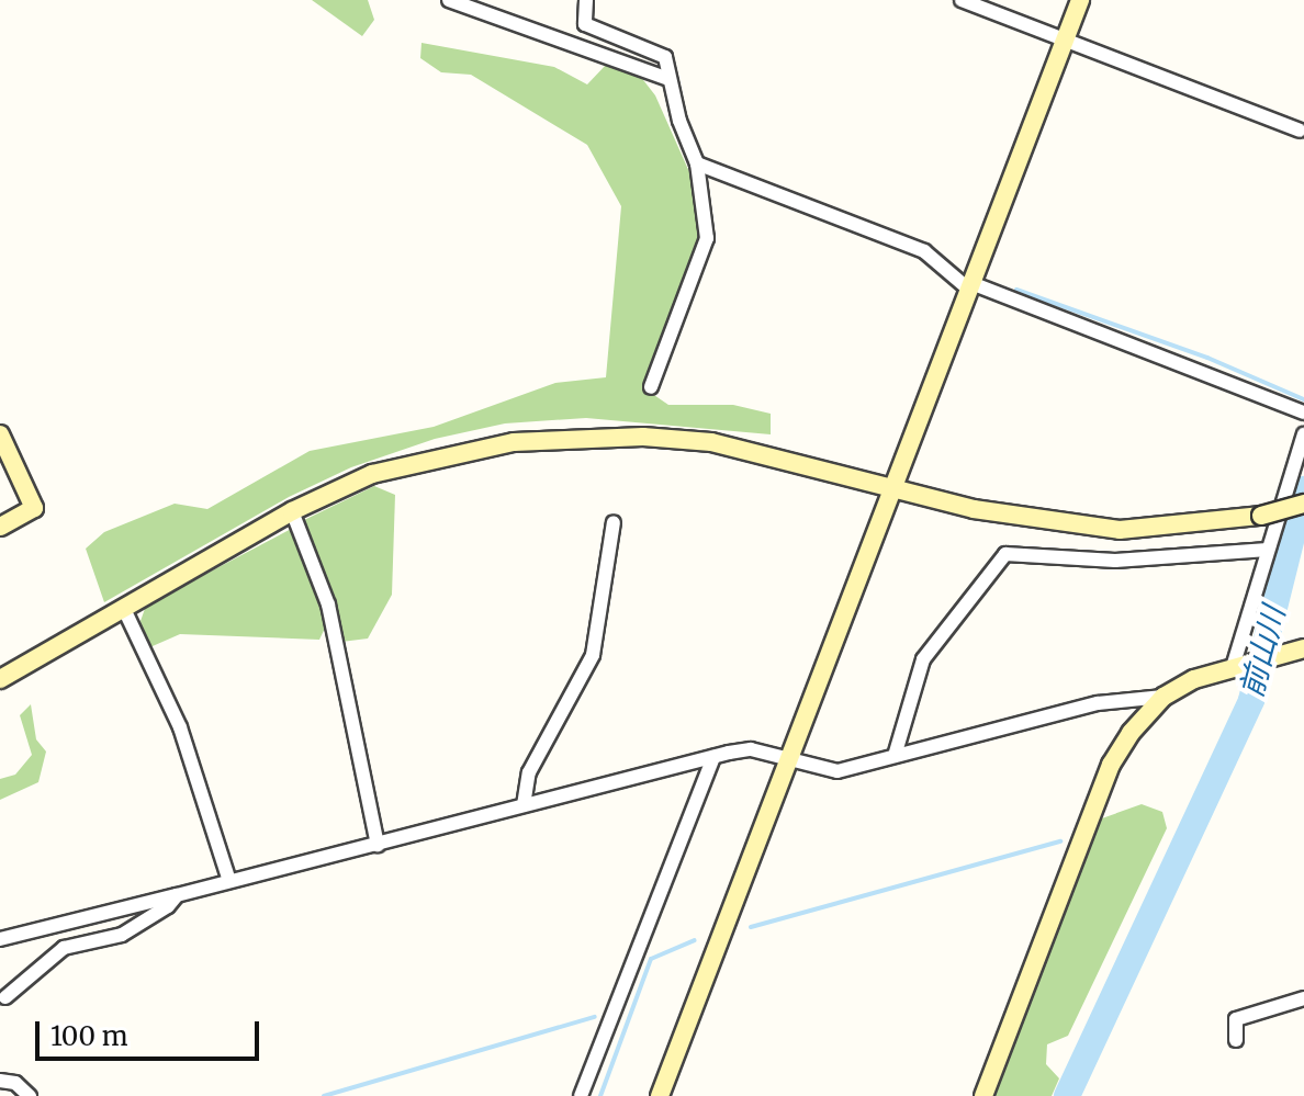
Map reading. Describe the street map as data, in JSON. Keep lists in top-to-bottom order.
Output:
{
  "water": ["前山川"],
  "scale_bar": "100 m"
}
